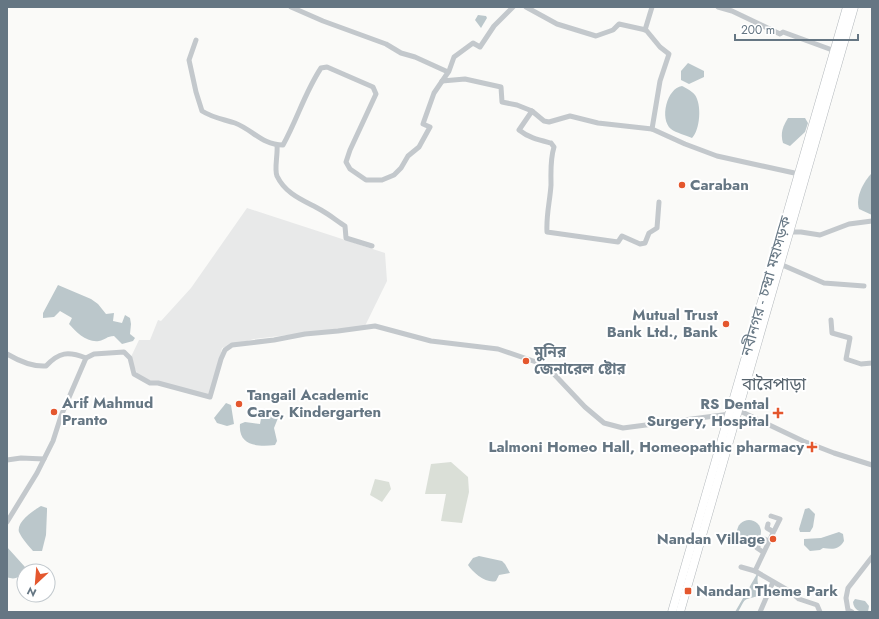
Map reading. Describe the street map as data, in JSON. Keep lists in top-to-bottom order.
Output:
{
  "streets": {
    "highway": ["নবীনগর - চন্দ্রা মহাসড়ক"]
  },
  "districts": ["বারৈপাড়া"],
  "places": {
    "other": [
      "Caraban",
      "Mutual Trust Bank Ltd., Bank",
      "মুনির জেনারেল ষ্টোর",
      "Tangail Academic Care, Kindergarten",
      "Arif Mahmud Pranto",
      "Nandan Village"
    ],
    "health": ["RS Dental Surgery, Hospital", "Lalmoni Homeo Hall, Homeopathic pharmacy"],
    "transit": ["Nandan Theme Park"]
  },
  "scale_bar": "200 m",
  "north": "bottom left"
}
